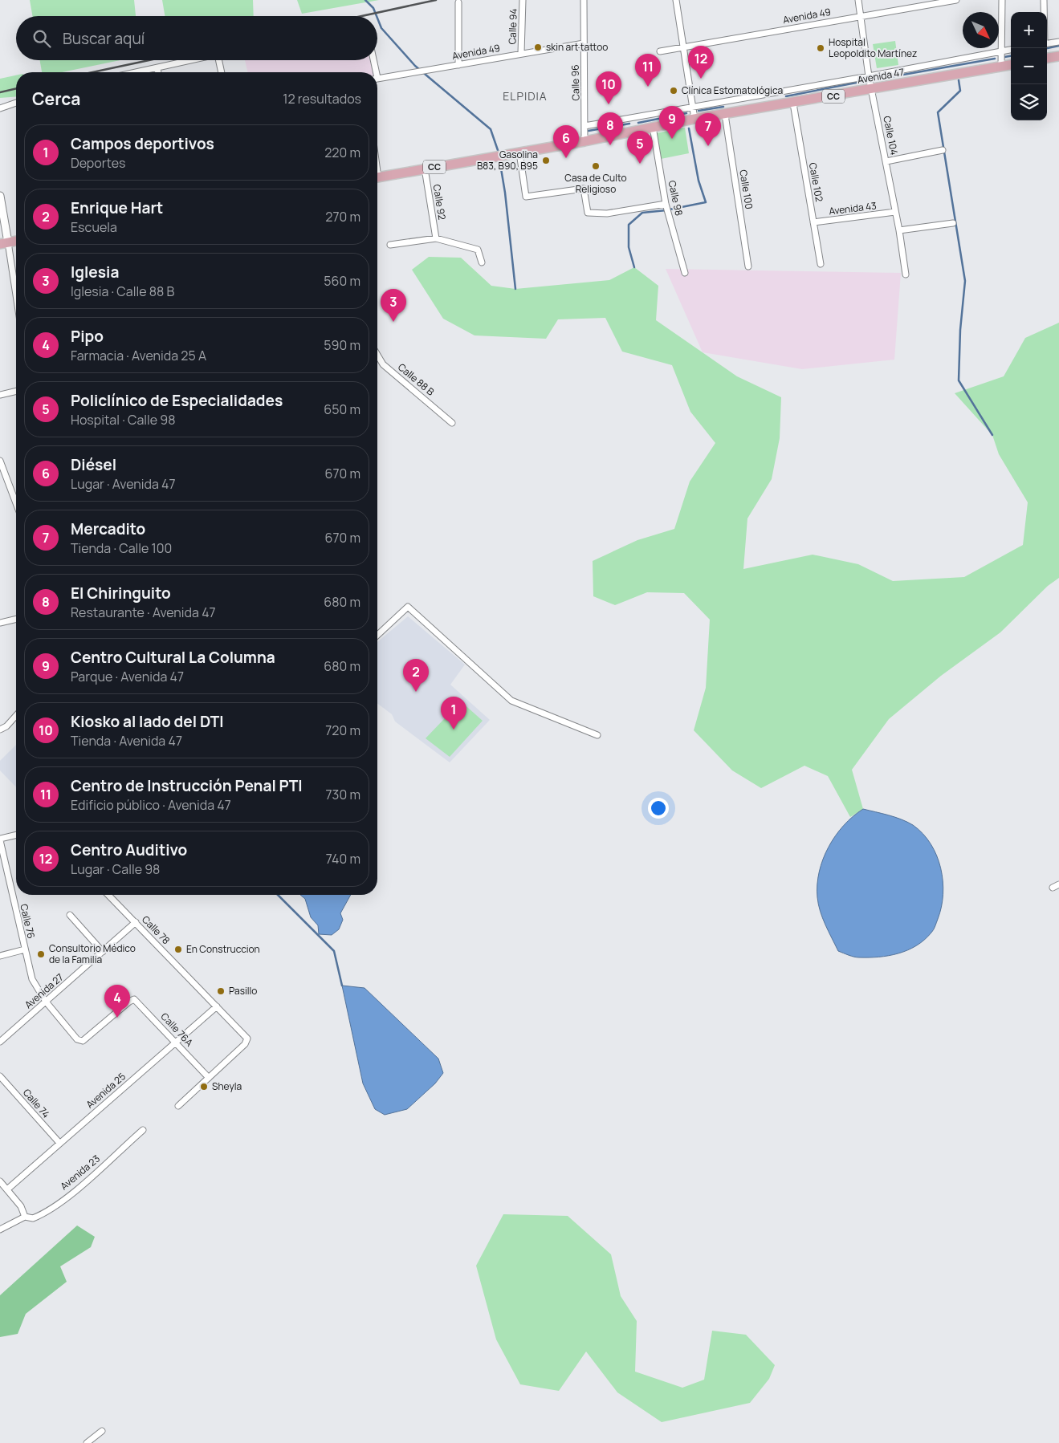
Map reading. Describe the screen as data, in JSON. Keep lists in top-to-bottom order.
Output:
{
  "streets": {
    "main road": ["Avenida 47", "CC"],
    "street": [
      "Avenida 49",
      "Calle 94",
      "Calle 96",
      "Calle 104",
      "Calle 102",
      "Calle 100",
      "Calle 98",
      "Calle 92",
      "Avenida 43",
      "Calle 88 B",
      "Calle 76",
      "Calle 78",
      "Avenida 27",
      "Calle 76A",
      "Avenida 25",
      "Calle 74",
      "Avenida 23"
    ]
  },
  "crossings": [
    ["Avenida 49", "Calle 94"],
    ["Avenida 49", "Calle 96"],
    ["Avenida 49", "Calle 104"],
    ["Avenida 47", "Calle 96"],
    ["Avenida 47", "Calle 104"],
    ["Avenida 47", "Calle 102"],
    ["Avenida 47", "Calle 100"],
    ["Avenida 47", "Calle 98"],
    ["Avenida 47", "Calle 92"],
    ["Calle 104", "Avenida 43"],
    ["Calle 102", "Avenida 43"],
    ["Calle 76", "Avenida 27"],
    ["Calle 76", "Calle 76A"],
    ["Calle 78", "Avenida 27"],
    ["Calle 78", "Calle 76A"],
    ["Calle 78", "Avenida 25"],
    ["Calle 76A", "Avenida 25"],
    ["Avenida 25", "Calle 74"]
  ],
  "districts": ["ELPIDIA"],
  "places": [
    "skin art tattoo",
    "Hospital Leopoldito Martínez",
    "Clínica Estomatológica",
    "Gasolina B83, B90, B95",
    "Casa de Culto Religioso",
    "En Construccion",
    "Consultorio Médico de la Familia",
    "Pasillo",
    "Sheyla"
  ],
  "north": "bottom right",
  "page": {
    "map_buttons": ["+", "−"],
    "search": "Buscar aquí",
    "pins": [
      "12",
      "11",
      "10",
      "9",
      "8",
      "7",
      "6",
      "5",
      "3",
      "2",
      "1",
      "4"
    ],
    "heading": ["Cerca", "12 resultados"],
    "list": [
      {
        "mark": "1",
        "name": "Campos deportivos",
        "note": "Deportes",
        "value": "220 m"
      },
      {
        "mark": "2",
        "name": "Enrique Hart",
        "note": "Escuela",
        "value": "270 m"
      },
      {
        "mark": "3",
        "name": "Iglesia",
        "note": "Iglesia · Calle 88 B",
        "value": "560 m"
      },
      {
        "mark": "4",
        "name": "Pipo",
        "note": "Farmacia · Avenida 25 A",
        "value": "590 m"
      },
      {
        "mark": "5",
        "name": "Policlínico de Especialidades",
        "note": "Hospital · Calle 98",
        "value": "650 m"
      },
      {
        "mark": "6",
        "name": "Diésel",
        "note": "Lugar · Avenida 47",
        "value": "670 m"
      },
      {
        "mark": "7",
        "name": "Mercadito",
        "note": "Tienda · Calle 100",
        "value": "670 m"
      },
      {
        "mark": "8",
        "name": "El Chiringuito",
        "note": "Restaurante · Avenida 47",
        "value": "680 m"
      },
      {
        "mark": "9",
        "name": "Centro Cultural La Columna",
        "note": "Parque · Avenida 47",
        "value": "680 m"
      },
      {
        "mark": "10",
        "name": "Kiosko al lado del DTI",
        "note": "Tienda · Avenida 47",
        "value": "720 m"
      },
      {
        "mark": "11",
        "name": "Centro de Instrucción Penal PTI",
        "note": "Edificio público · Avenida 47",
        "value": "730 m"
      },
      {
        "mark": "12",
        "name": "Centro Auditivo",
        "note": "Lugar · Calle 98",
        "value": "740 m"
      }
    ]
  }
}
